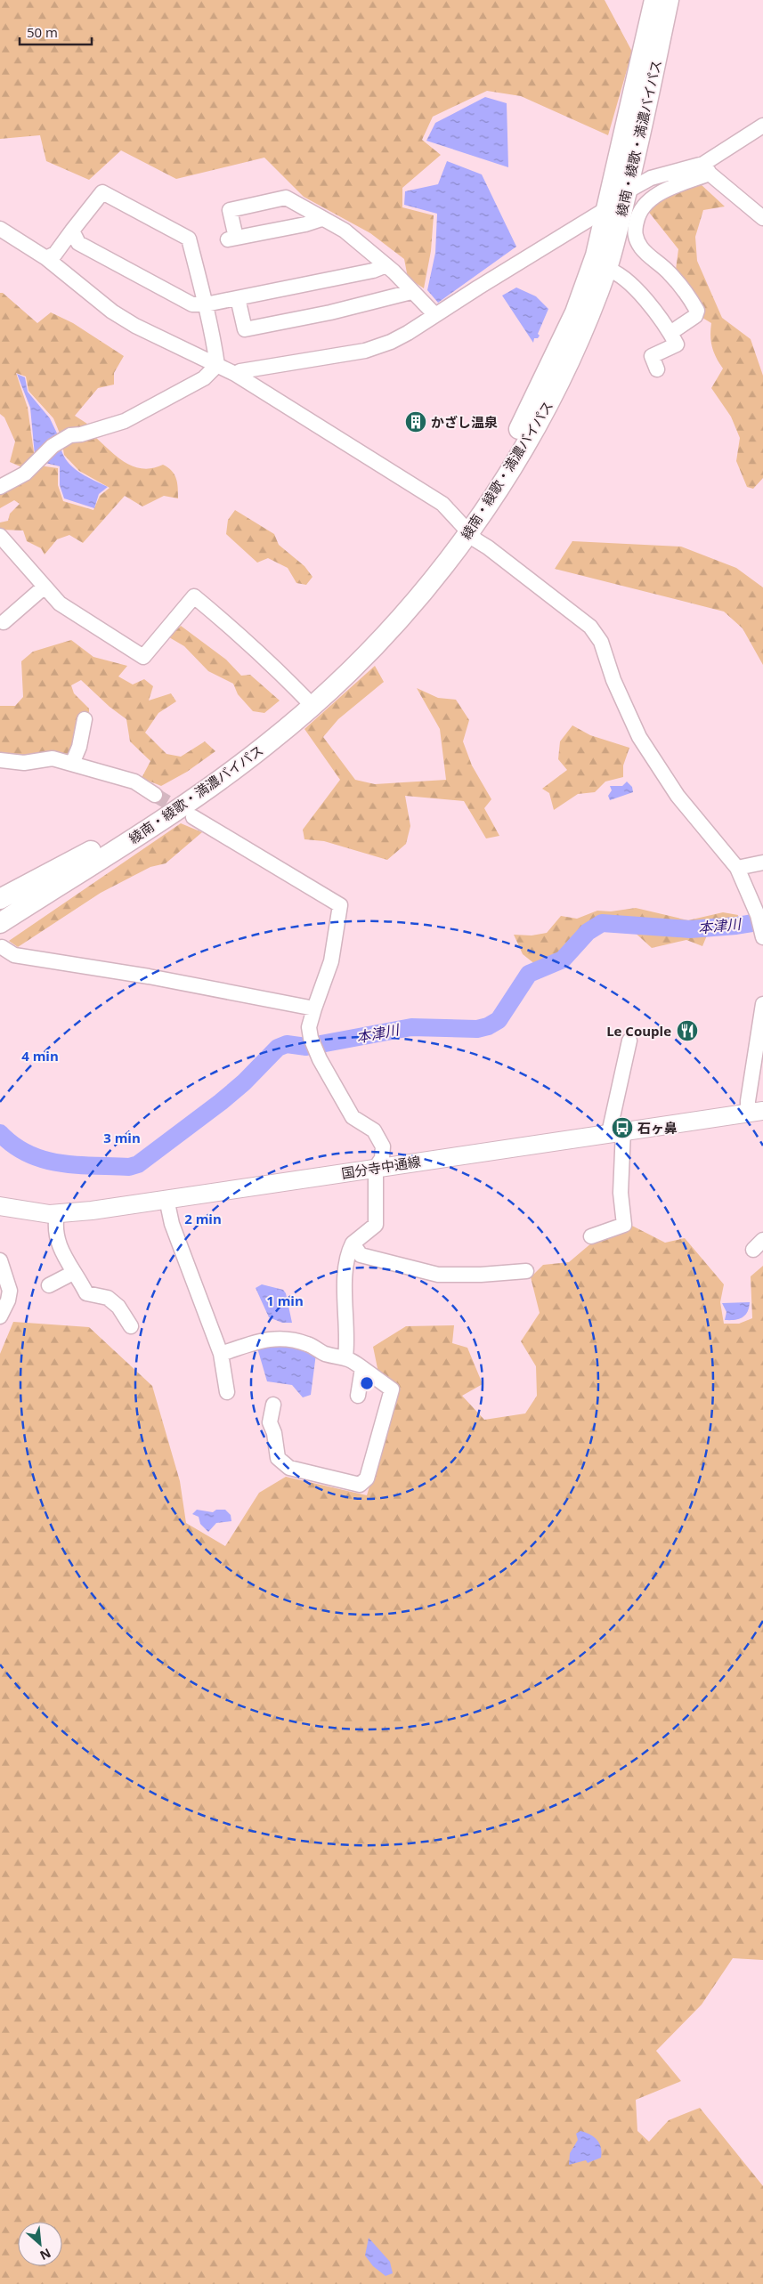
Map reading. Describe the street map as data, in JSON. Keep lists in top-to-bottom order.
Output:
{
  "streets": {
    "highway": ["綾南・綾歌・満濃バイパス"],
    "main road": ["国分寺中通線"]
  },
  "water": ["本津川"],
  "places": {
    "building": ["かざし温泉"],
    "restaurant": ["Le Couple"],
    "bus stop": ["石ヶ鼻"]
  },
  "scale_bar": "50 m",
  "north": "bottom right",
  "rings": [
    "4 min",
    "3 min",
    "2 min",
    "1 min"
  ]
}
